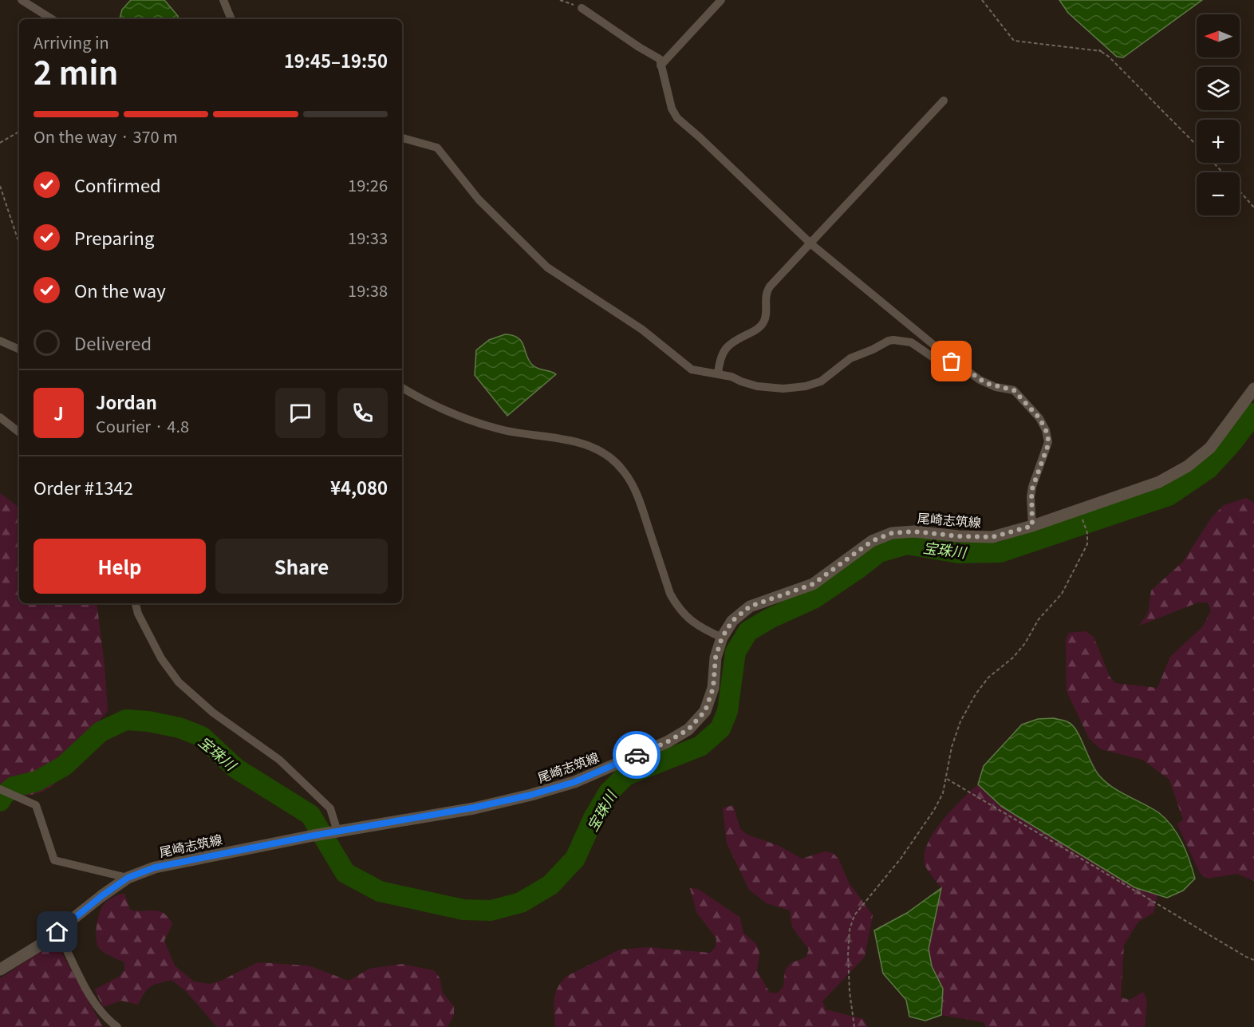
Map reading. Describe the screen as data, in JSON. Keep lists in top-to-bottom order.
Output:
{
  "streets": {
    "main road": ["尾崎志筑線"]
  },
  "water": ["宝珠川"],
  "north": "left",
  "page": {
    "map_buttons": ["+", "−"],
    "heading": ["2 min", "Arriving in", "19:45–19:50"],
    "panel": [
      "Jordan",
      "Courier · 4.8",
      "Order #1342",
      "¥4,080"
    ],
    "bar": "On the way · 370 m",
    "list": [
      ["Confirmed", "19:26"],
      ["Preparing", "19:33"],
      ["On the way", "19:38"],
      "Delivered"
    ],
    "round": "J",
    "buttons": ["Help", "Share"]
  }
}
